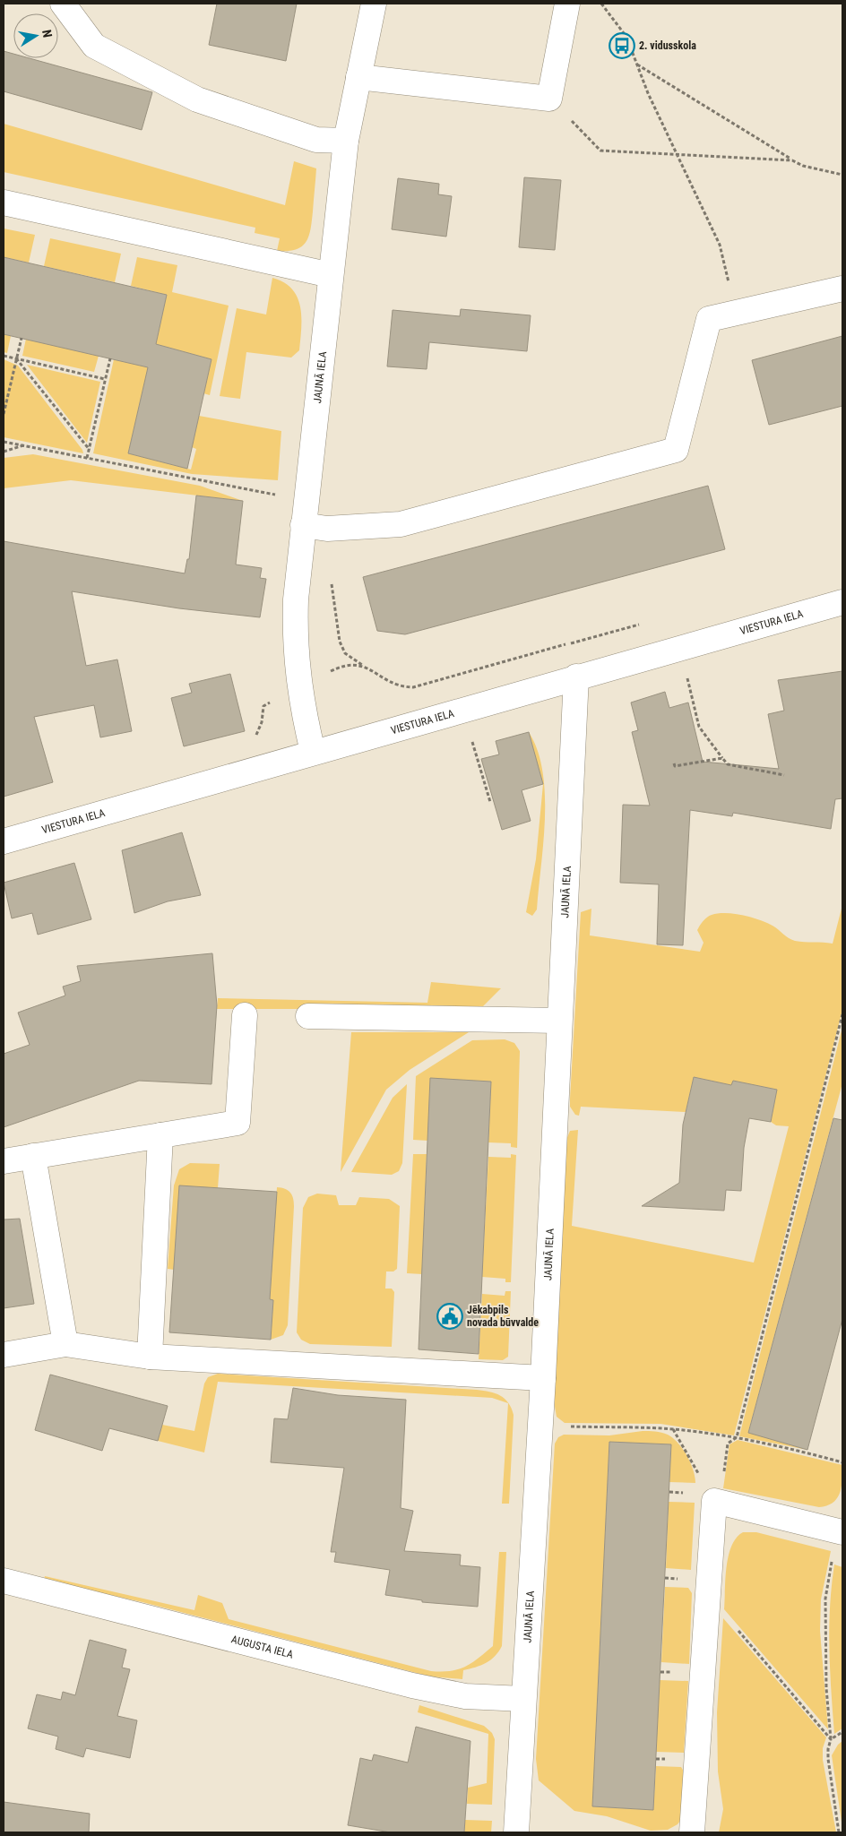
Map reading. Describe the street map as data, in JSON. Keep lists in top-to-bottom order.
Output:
{
  "streets": {
    "street": ["JAUNĀ IELA", "VIESTURA IELA", "AUGUSTA IELA"]
  },
  "crossings": [
    ["JAUNĀ IELA", "VIESTURA IELA"],
    ["JAUNĀ IELA", "AUGUSTA IELA"]
  ],
  "places": {
    "bus stop": ["2. vidusskola"],
    "public building": ["Jēkabpils novada būvvalde"]
  },
  "north": "right"
}
